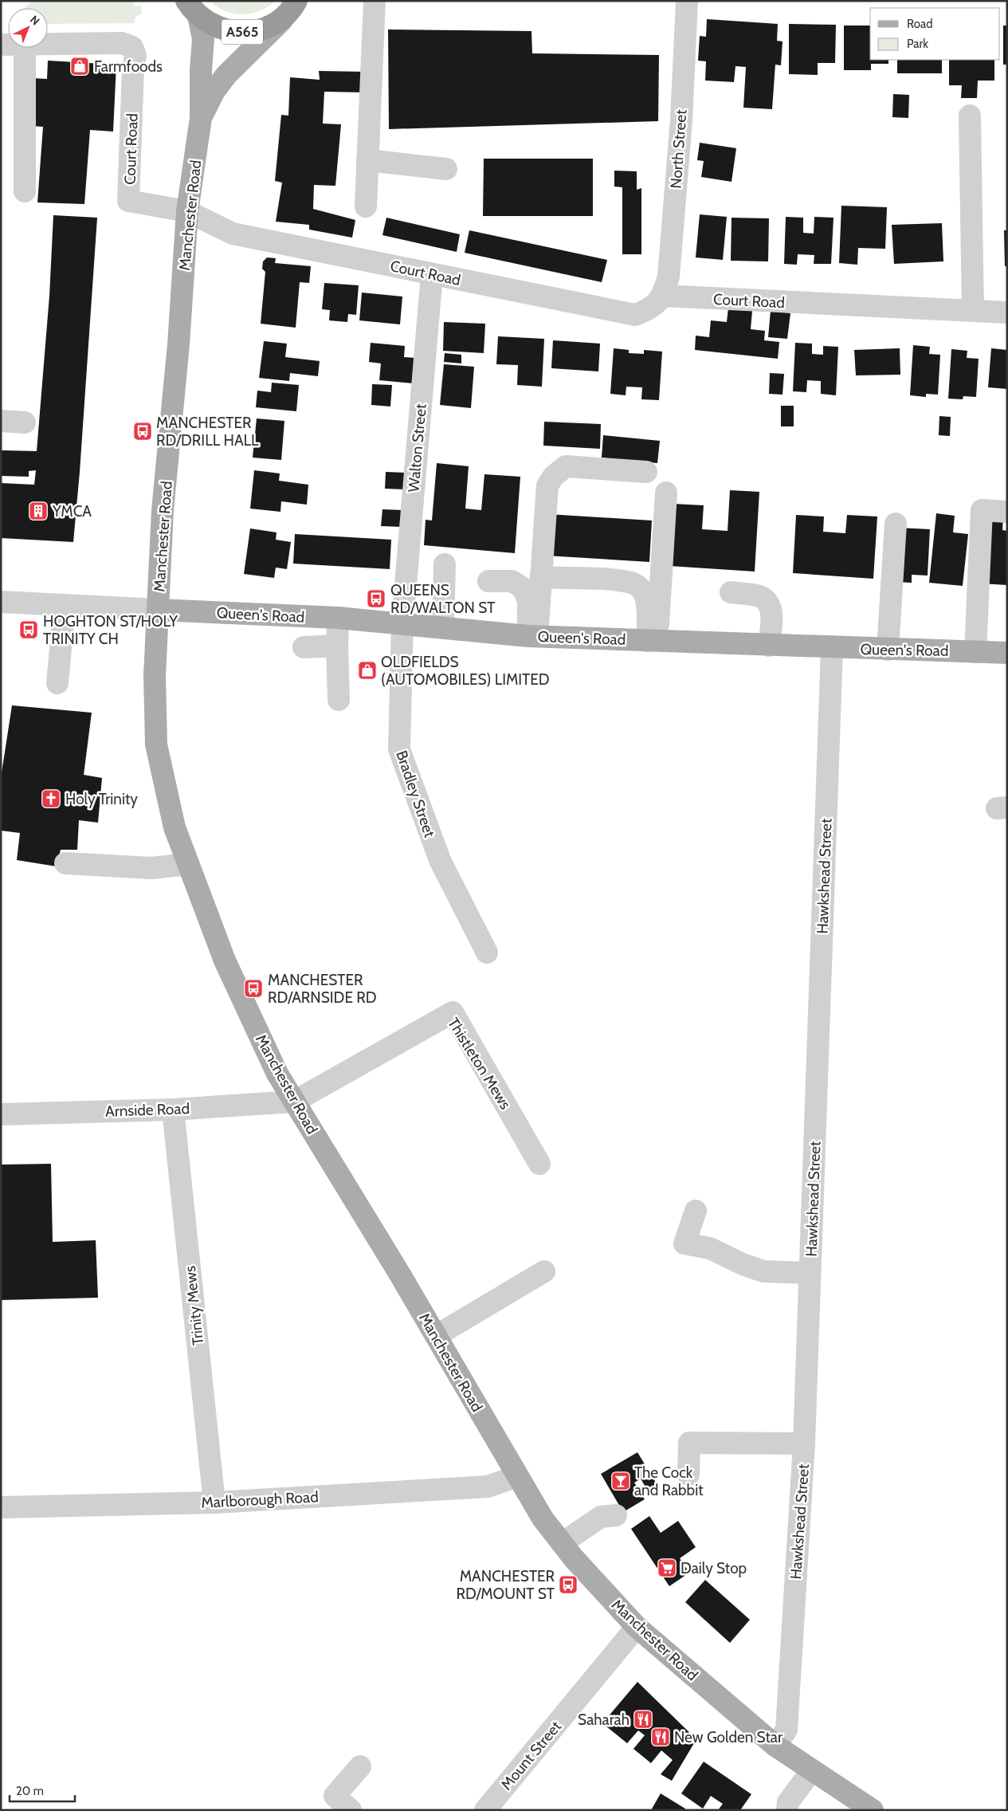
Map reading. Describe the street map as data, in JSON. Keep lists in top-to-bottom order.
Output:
{
  "streets": {
    "highway": ["A565"],
    "main road": ["Manchester Road", "Queen's Road"],
    "street": [
      "Court Road",
      "North Street",
      "Walton Street",
      "Bradley Street",
      "Hawkshead Street",
      "Thistleton Mews",
      "Arnside Road",
      "Trinity Mews",
      "Marlborough Road",
      "Mount Street"
    ]
  },
  "crossings": [
    ["A565", "Manchester Road"],
    ["Court Road", "North Street"],
    ["Court Road", "Manchester Road"],
    ["Court Road", "Walton Street"],
    ["Manchester Road", "Queen's Road"],
    ["Manchester Road", "Hawkshead Street"],
    ["Manchester Road", "Thistleton Mews"],
    ["Manchester Road", "Arnside Road"],
    ["Manchester Road", "Marlborough Road"],
    ["Manchester Road", "Mount Street"],
    ["Walton Street", "Queen's Road"],
    ["Walton Street", "Bradley Street"],
    ["Queen's Road", "Bradley Street"],
    ["Queen's Road", "Hawkshead Street"],
    ["Thistleton Mews", "Arnside Road"],
    ["Arnside Road", "Trinity Mews"],
    ["Trinity Mews", "Marlborough Road"]
  ],
  "places": {
    "shop": ["Farmfoods", "OLDFIELDS (AUTOMOBILES) LIMITED"],
    "bus stop": [
      "MANCHESTER RD/DRILL HALL",
      "QUEENS RD/WALTON ST",
      "HOGHTON ST/HOLY TRINITY CH",
      "MANCHESTER RD/ARNSIDE RD",
      "MANCHESTER RD/MOUNT ST"
    ],
    "building": ["YMCA"],
    "church": ["Holy Trinity"],
    "bar": ["The Cock and Rabbit"],
    "supermarket": ["Daily Stop"],
    "restaurant": ["Saharah", "New Golden Star"]
  },
  "legend": ["Road", "Park"],
  "scale_bar": "20 m",
  "north": "top right"
}
